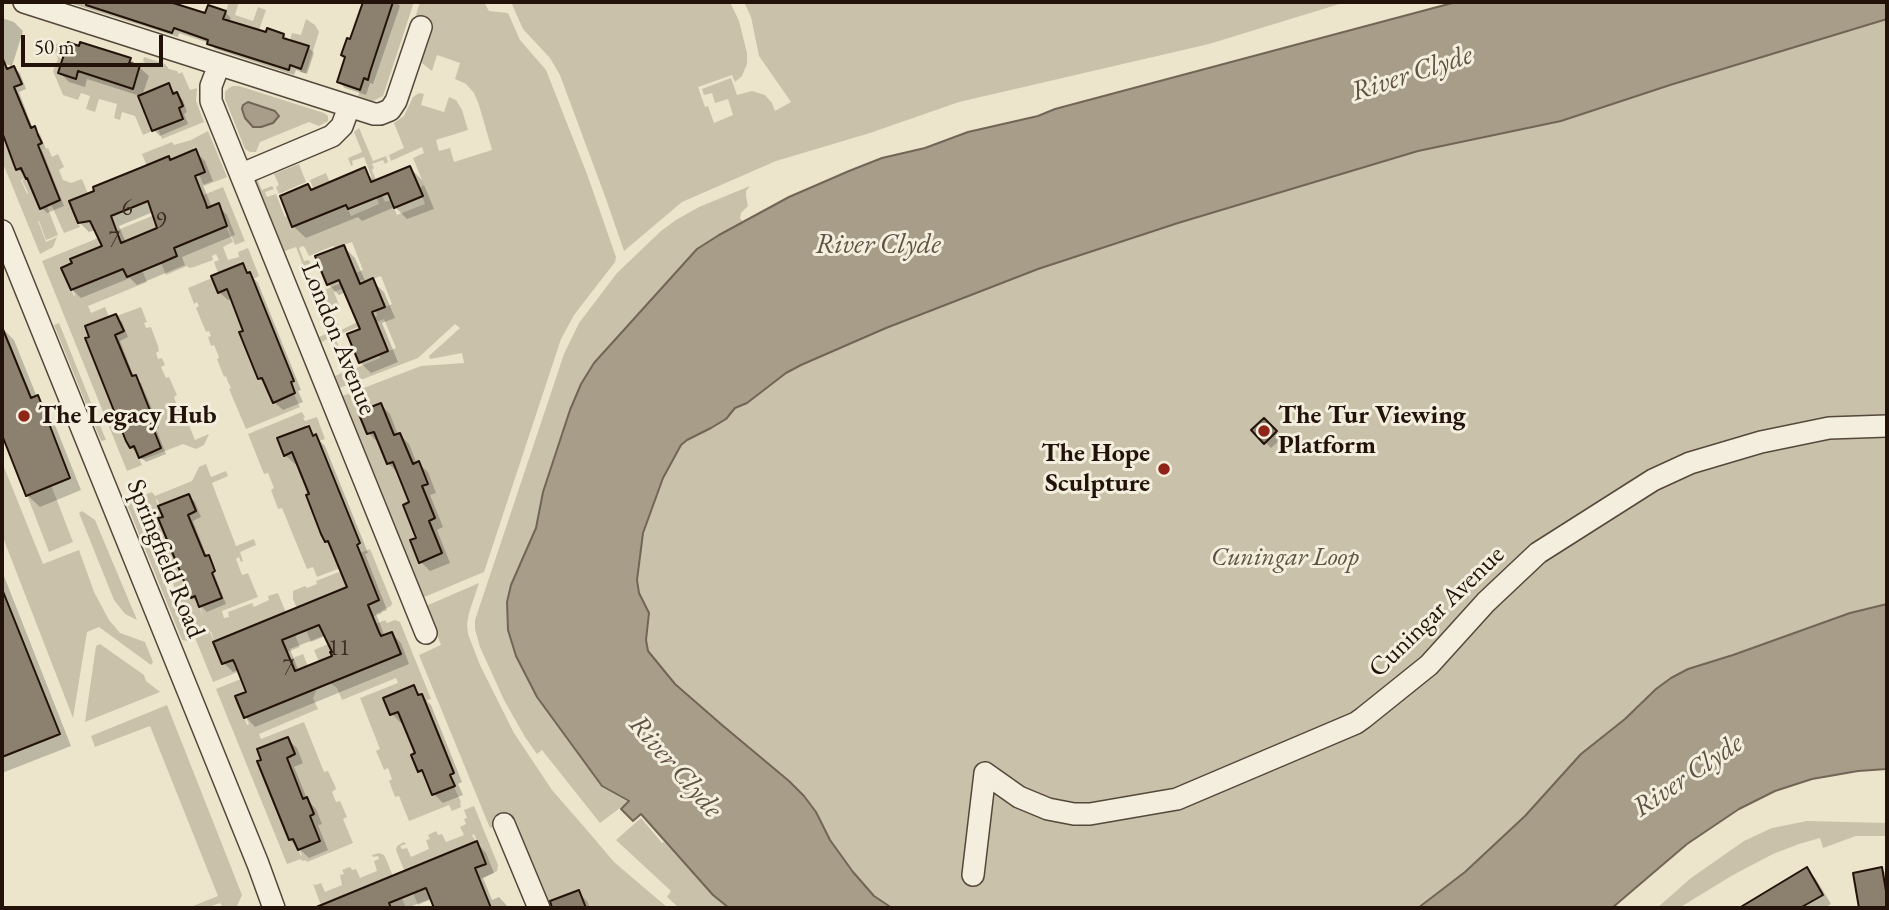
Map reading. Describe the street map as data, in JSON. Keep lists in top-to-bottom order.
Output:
{
  "streets": {
    "street": ["London Avenue", "Springfield Road", "Cuningar Avenue"]
  },
  "water": ["River Clyde"],
  "parks": ["Cuningar Loop"],
  "places": ["The Legacy Hub", "The Tur Viewing Platform", "The Hope Sculpture"],
  "house_numbers": [
    "6",
    "9",
    "7",
    "11",
    "7"
  ],
  "scale_bar": "50 m"
}
